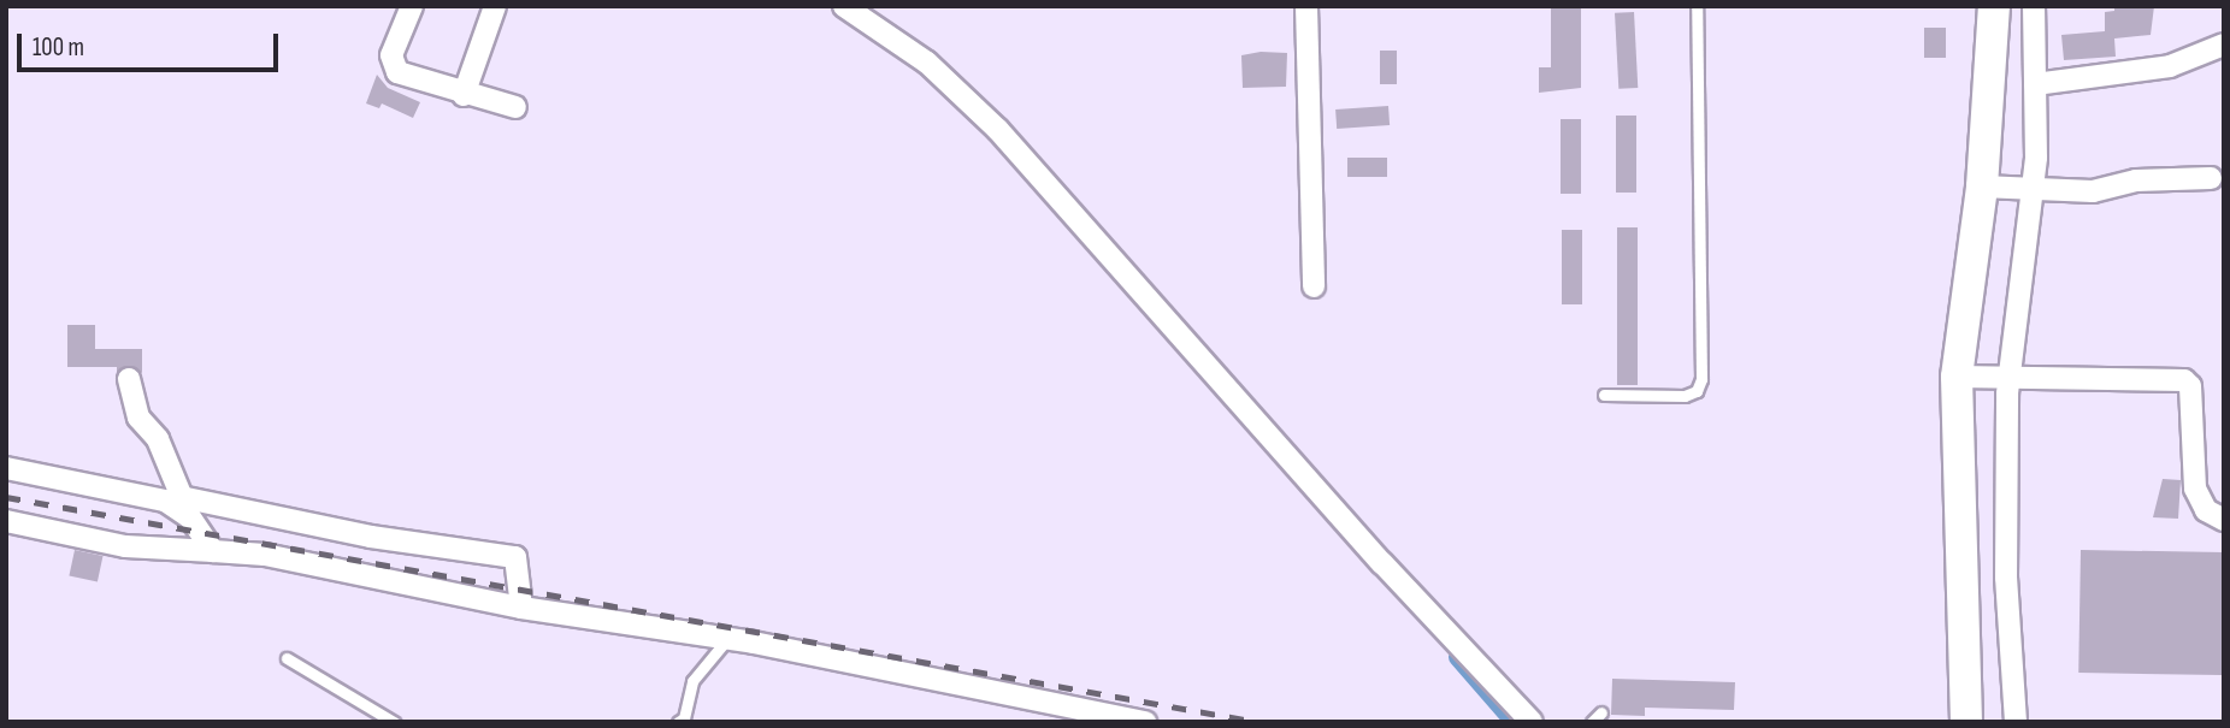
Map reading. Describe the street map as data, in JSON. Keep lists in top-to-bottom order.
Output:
{
  "scale_bar": "100 m"
}
